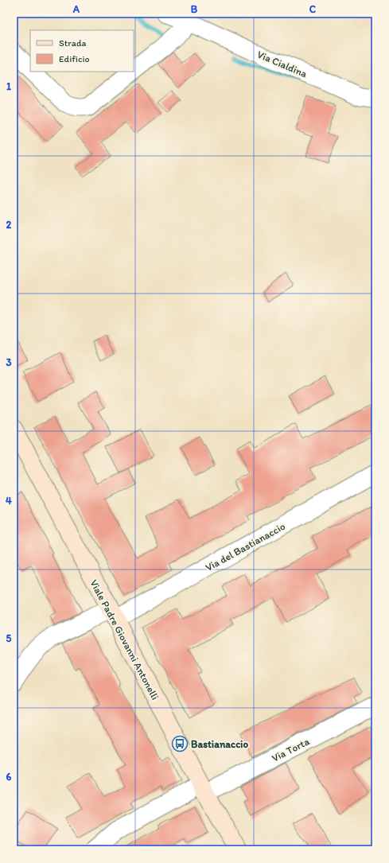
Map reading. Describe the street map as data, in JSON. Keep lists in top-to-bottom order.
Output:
{
  "streets": {
    "main road": ["Viale Padre Giovanni Antonelli"],
    "street": ["Via Cialdina", "Via del Bastianaccio", "Via Torta"]
  },
  "crossings": [
    ["Via del Bastianaccio", "Viale Padre Giovanni Antonelli"],
    ["Viale Padre Giovanni Antonelli", "Via Torta"]
  ],
  "places": {
    "bus stop": ["Bastianaccio"]
  },
  "legend": ["Strada", "Edificio"],
  "grid": {
    "columns": ["A", "B", "C"],
    "rows": [
      "1",
      "2",
      "3",
      "4",
      "5",
      "6"
    ]
  }
}
